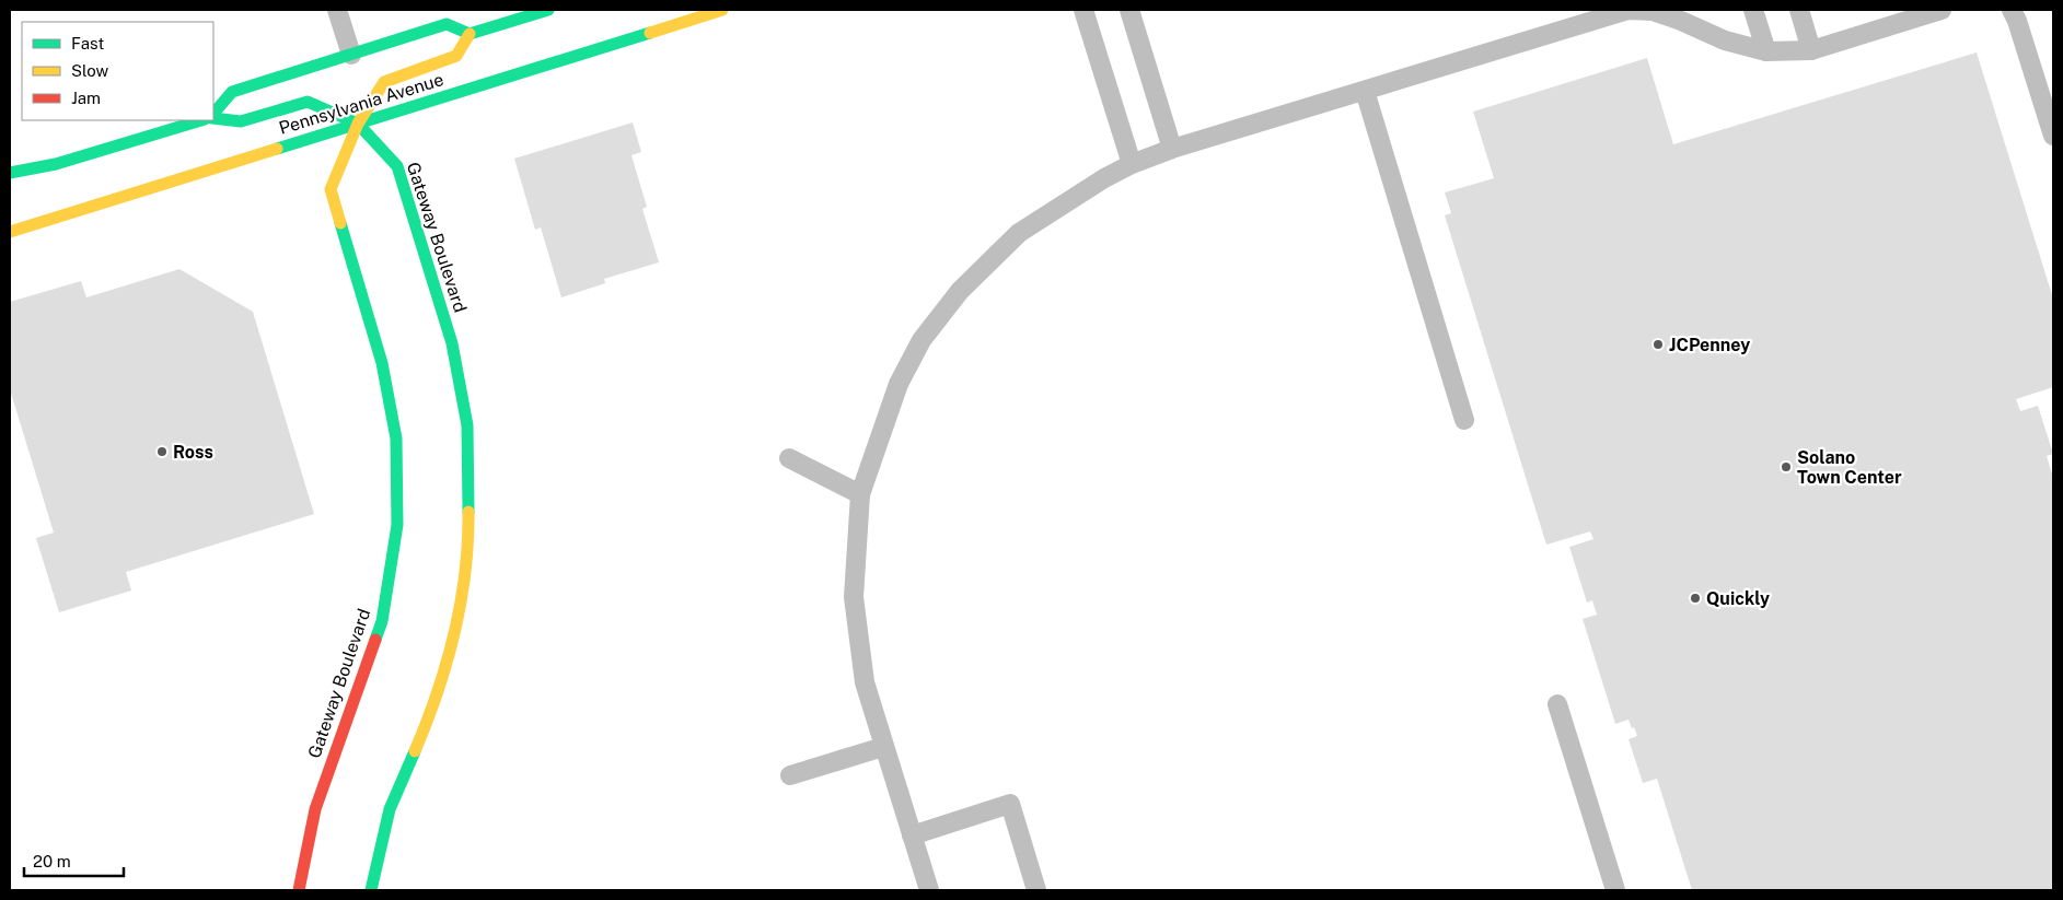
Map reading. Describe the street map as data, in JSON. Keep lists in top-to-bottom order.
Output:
{
  "streets": {
    "main road": ["Pennsylvania Avenue", "Gateway Boulevard"]
  },
  "crossings": [
    ["Pennsylvania Avenue", "Gateway Boulevard"]
  ],
  "places": [
    "JCPenney",
    "Ross",
    "Solano Town Center",
    "Quickly"
  ],
  "legend": ["Fast", "Slow", "Jam"],
  "scale_bar": "20 m"
}
